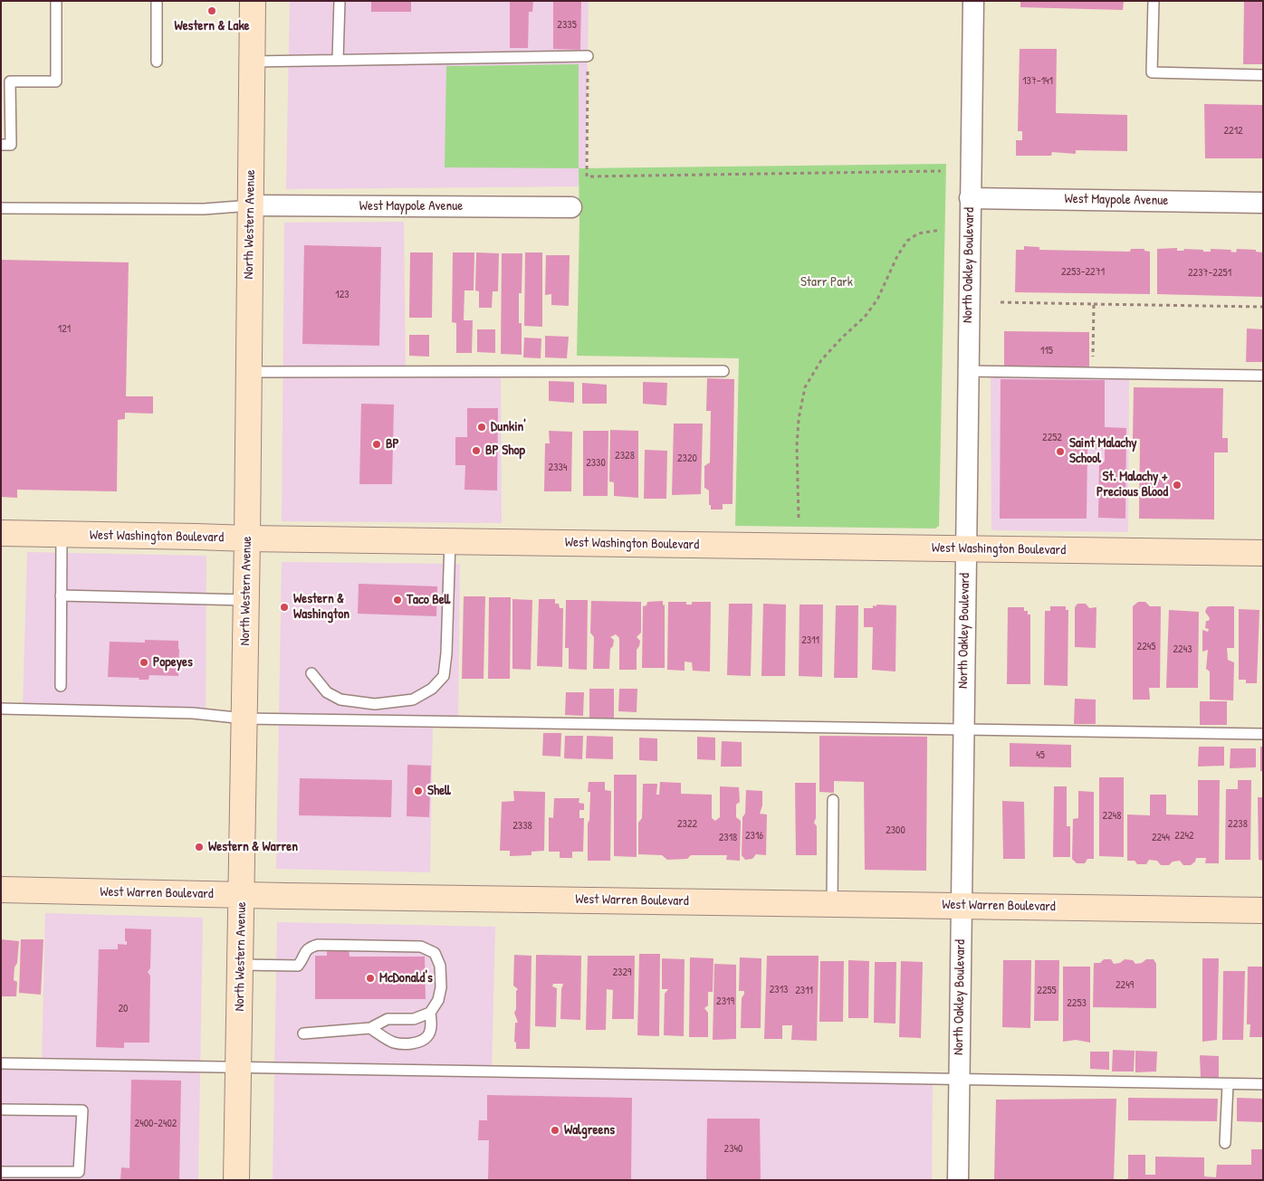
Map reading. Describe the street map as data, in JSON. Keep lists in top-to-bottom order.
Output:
{
  "streets": {
    "street": [
      "West Maypole Avenue",
      "North Western Avenue",
      "North Oakley Boulevard",
      "West Washington Boulevard",
      "West Warren Boulevard"
    ]
  },
  "crossings": [
    ["West Maypole Avenue", "North Western Avenue"],
    ["West Maypole Avenue", "North Oakley Boulevard"],
    ["North Western Avenue", "West Washington Boulevard"],
    ["North Western Avenue", "West Warren Boulevard"],
    ["North Oakley Boulevard", "West Washington Boulevard"],
    ["North Oakley Boulevard", "West Warren Boulevard"]
  ],
  "parks": ["Starr Park"],
  "places": [
    "Western & Lake",
    "Dunkin'",
    "BP",
    "BP Shop",
    "Saint Malachy School",
    "St. Malachy + Precious Blood",
    "Taco Bell",
    "Western & Washington",
    "Popeyes",
    "Shell",
    "Western & Warren",
    "McDonald's",
    "Walgreens"
  ],
  "house_numbers": [
    "2335",
    "137-141",
    "2212",
    "2253-2271",
    "2237-2251",
    "123",
    "121",
    "115",
    "2252",
    "2328",
    "2320",
    "2330",
    "2334",
    "2311",
    "2245",
    "2243",
    "45",
    "2248",
    "2322",
    "2238",
    "2338",
    "2300",
    "2316",
    "2242",
    "2318",
    "2244",
    "2329",
    "2249",
    "2313",
    "2311",
    "2255",
    "2319",
    "2253",
    "20",
    "2400-2402",
    "2340"
  ]
}
